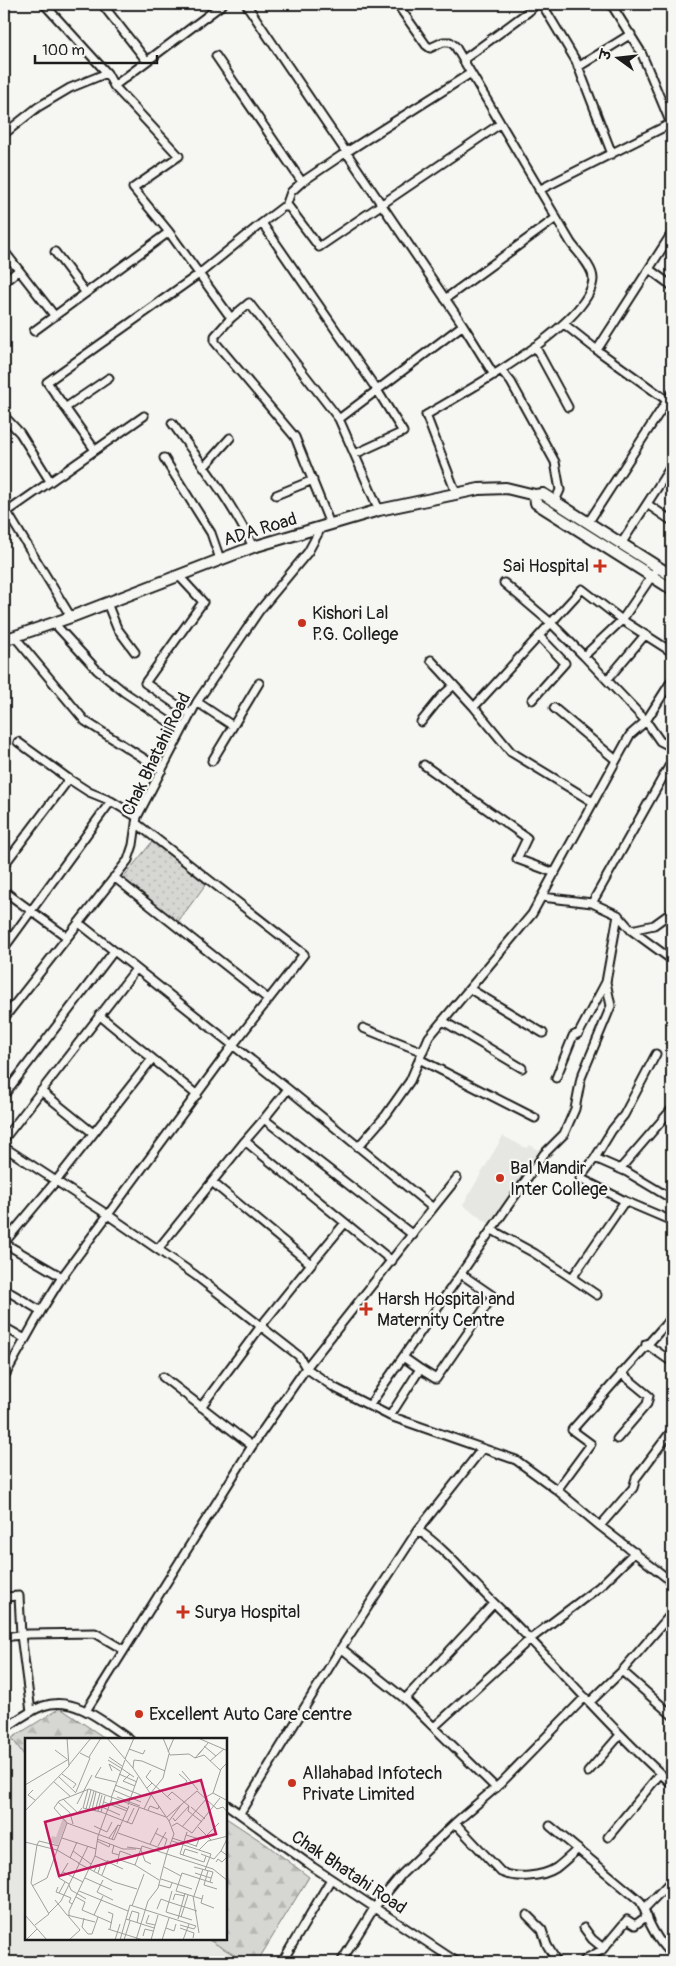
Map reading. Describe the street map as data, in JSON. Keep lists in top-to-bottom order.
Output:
{
  "streets": {
    "street": ["ADA Road", "Chak Bhatahi Road"]
  },
  "crossings": [
    ["ADA Road", "Chak Bhatahi Road"]
  ],
  "places": {
    "health": ["Sai Hospital", "Harsh Hospital and Maternity Centre", "Surya Hospital"],
    "other": [
      "Kishori Lal P.G. College",
      "Bal Mandir Inter College",
      "Excellent Auto Care centre",
      "Allahabad Infotech Private Limited"
    ]
  },
  "scale_bar": "100 m",
  "north": "left"
}
